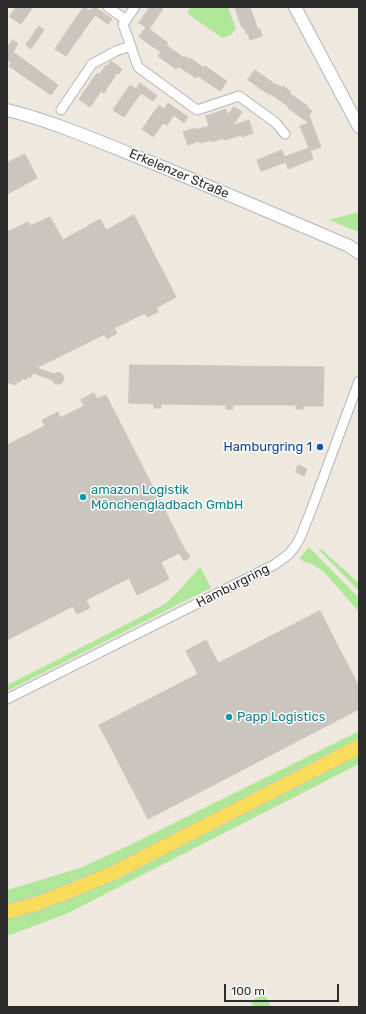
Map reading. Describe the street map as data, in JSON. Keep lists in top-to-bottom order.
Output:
{
  "streets": {
    "street": ["Erkelenzer Straße", "Hamburgring"]
  },
  "places": ["Hamburgring 1", "amazon Logistik Mönchengladbach GmbH", "Papp Logistics"],
  "scale_bar": "100 m"
}
